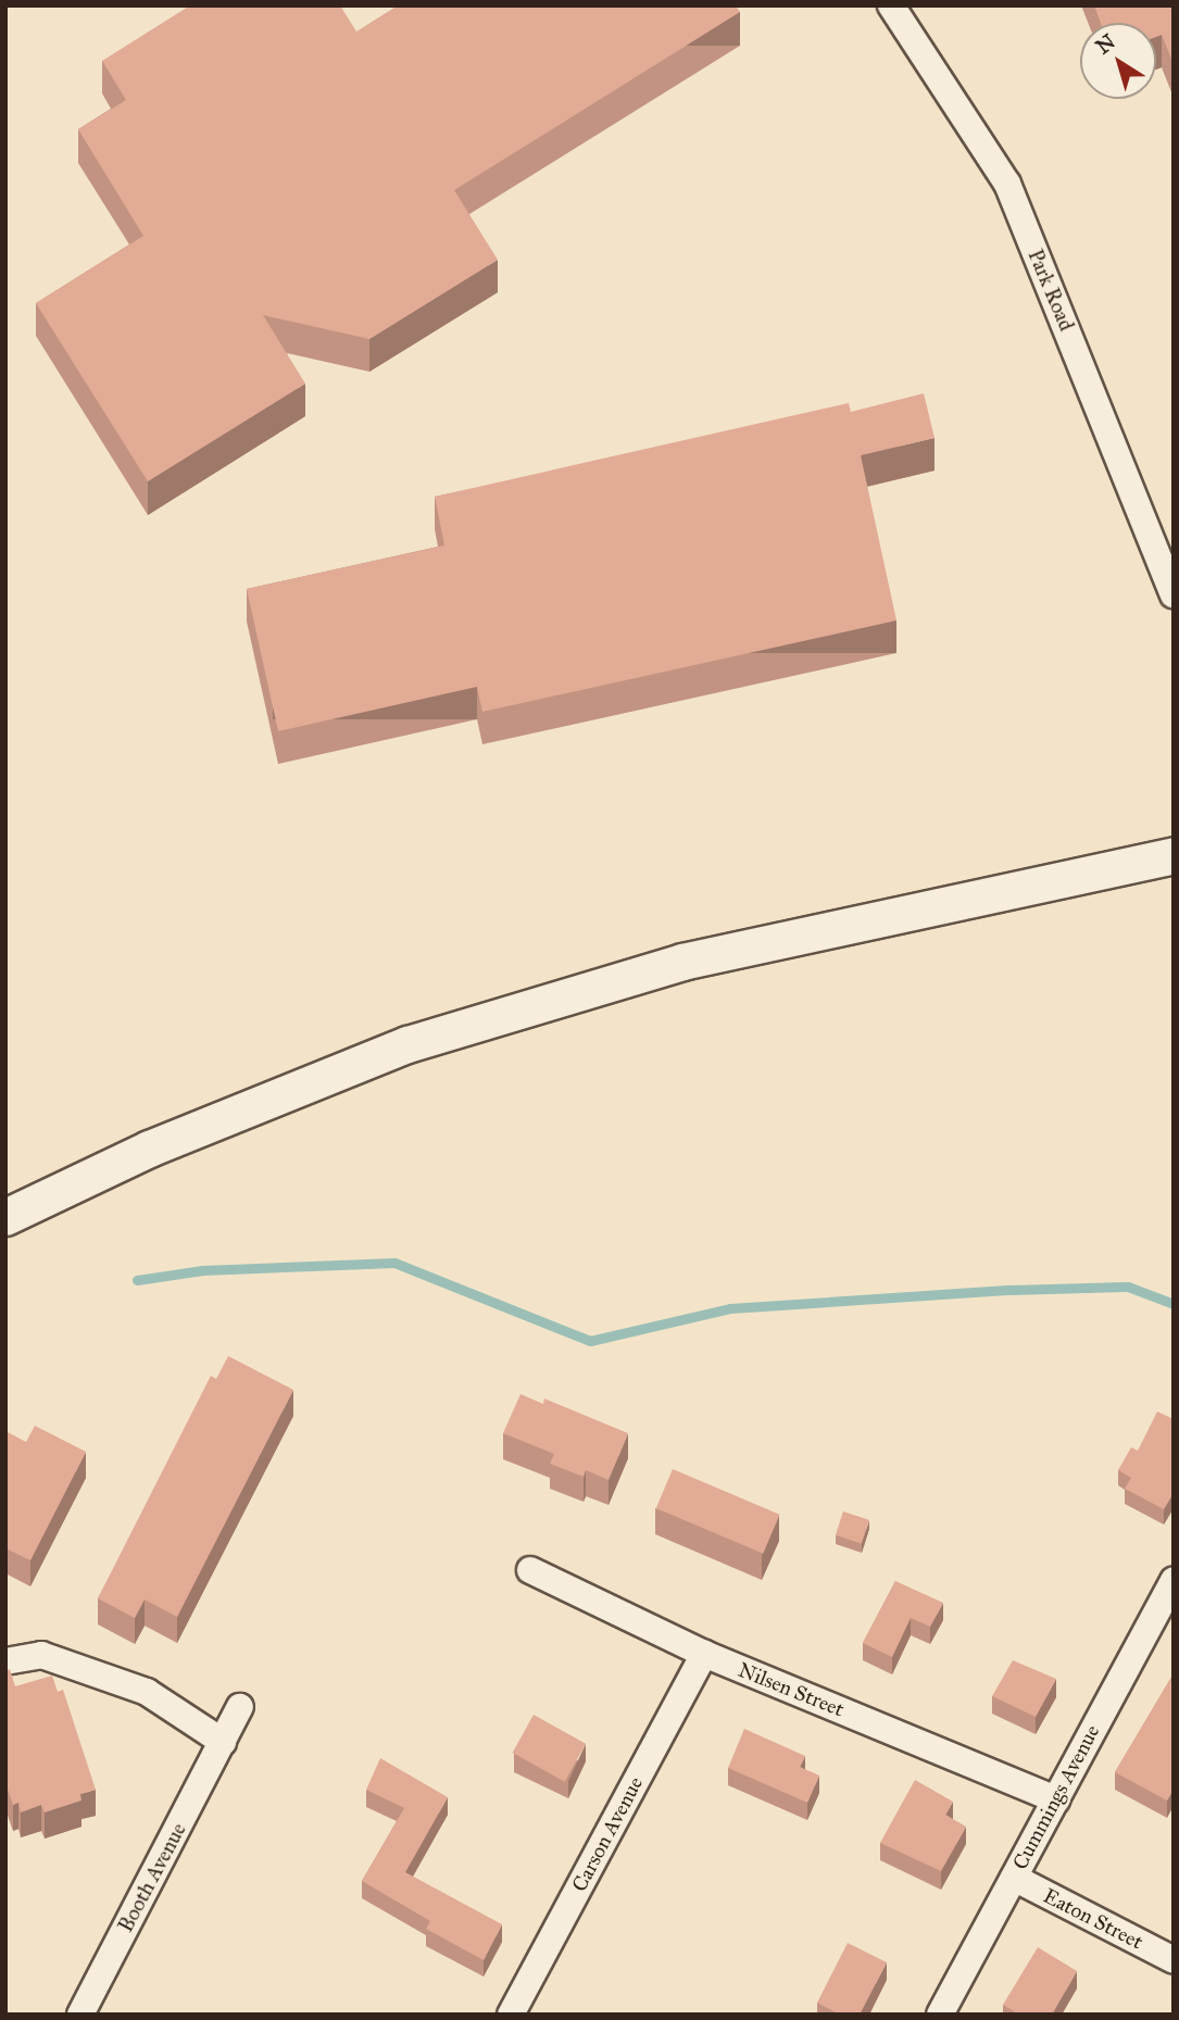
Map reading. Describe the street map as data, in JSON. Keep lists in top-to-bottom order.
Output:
{
  "streets": {
    "street": [
      "Park Road",
      "Nilsen Street",
      "Cummings Avenue",
      "Carson Avenue",
      "Booth Avenue",
      "Eaton Street"
    ]
  },
  "crossings": [
    ["Nilsen Street", "Cummings Avenue"],
    ["Nilsen Street", "Carson Avenue"],
    ["Cummings Avenue", "Eaton Street"]
  ],
  "north": "top left"
}
